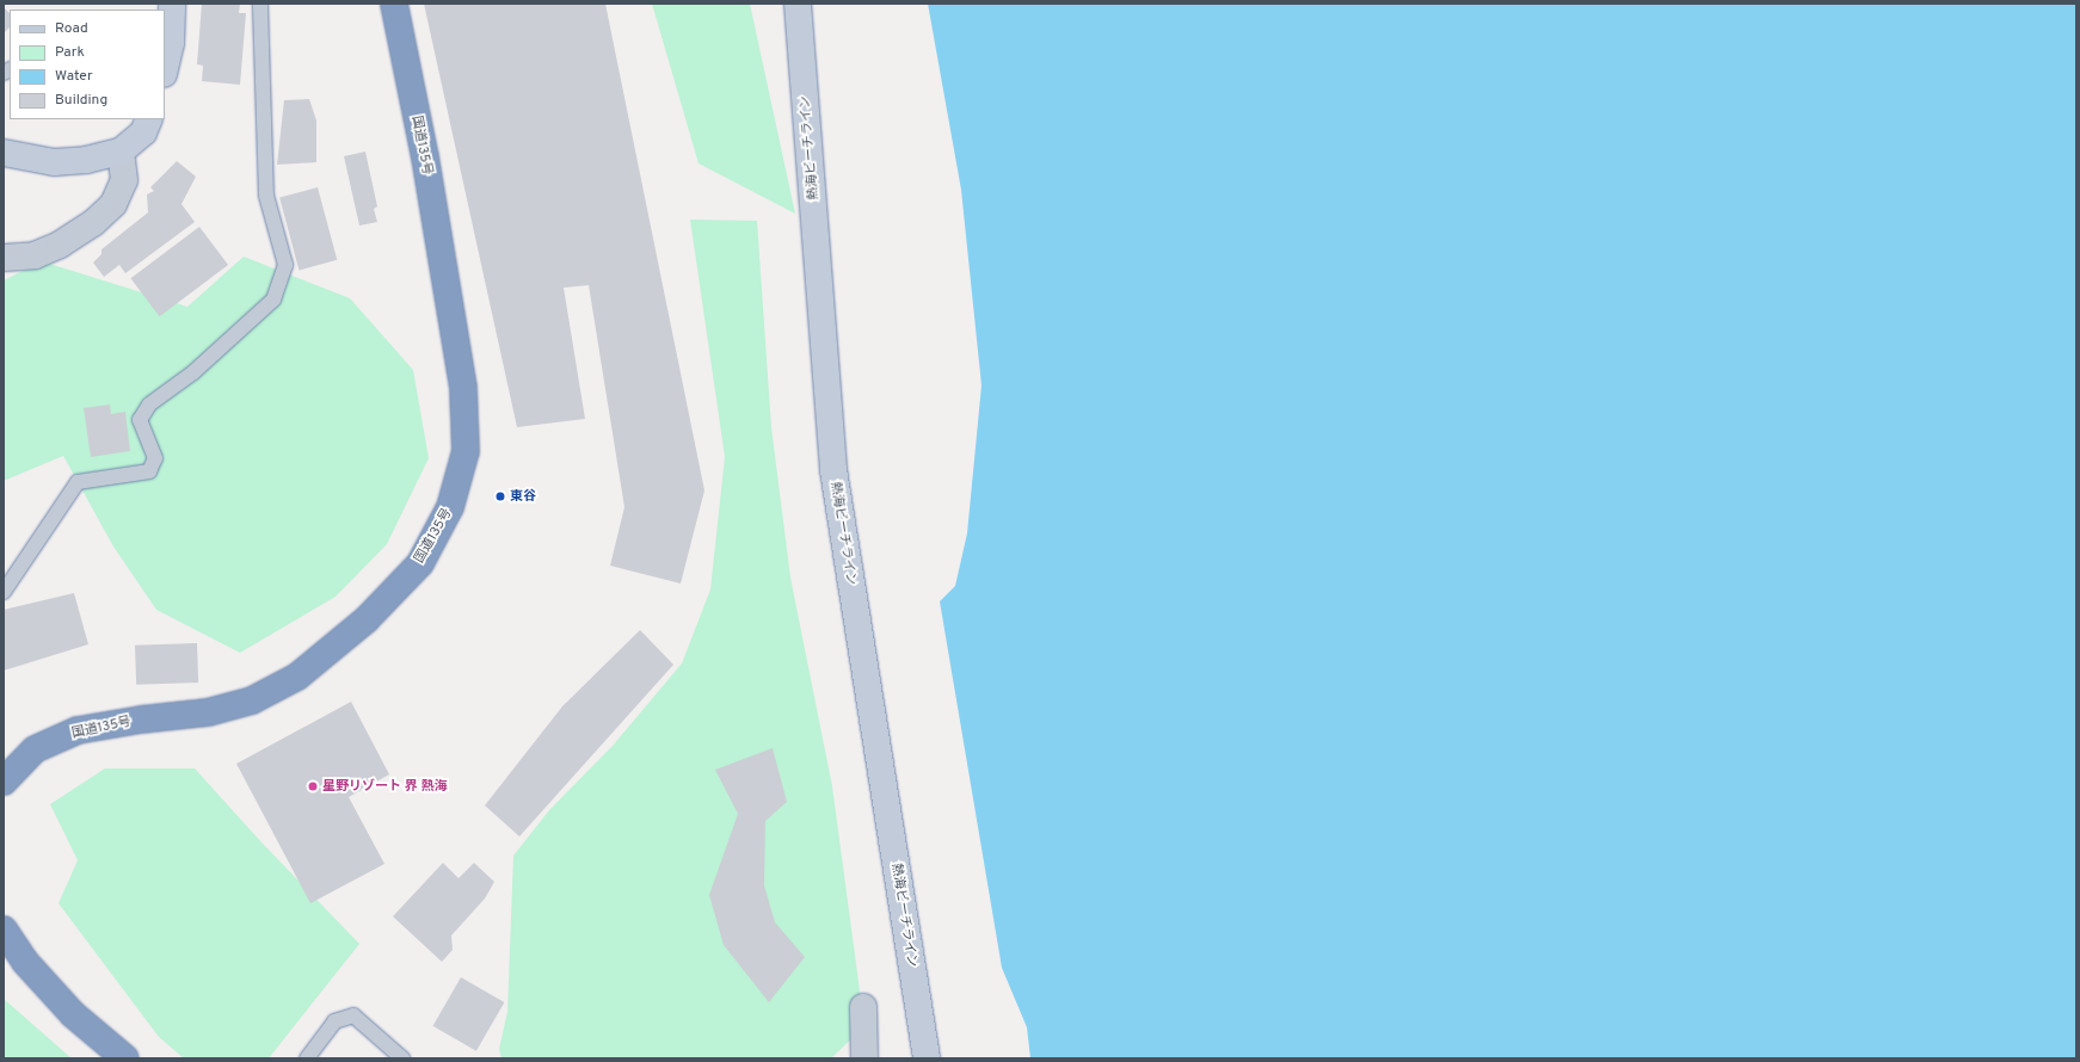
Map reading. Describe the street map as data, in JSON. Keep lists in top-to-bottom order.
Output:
{
  "streets": {
    "highway": ["国道135号"],
    "street": ["熱海ビーチライン"]
  },
  "places": ["東谷", "星野リゾート 界 熱海"],
  "legend": [
    "Road",
    "Park",
    "Water",
    "Building"
  ]
}
